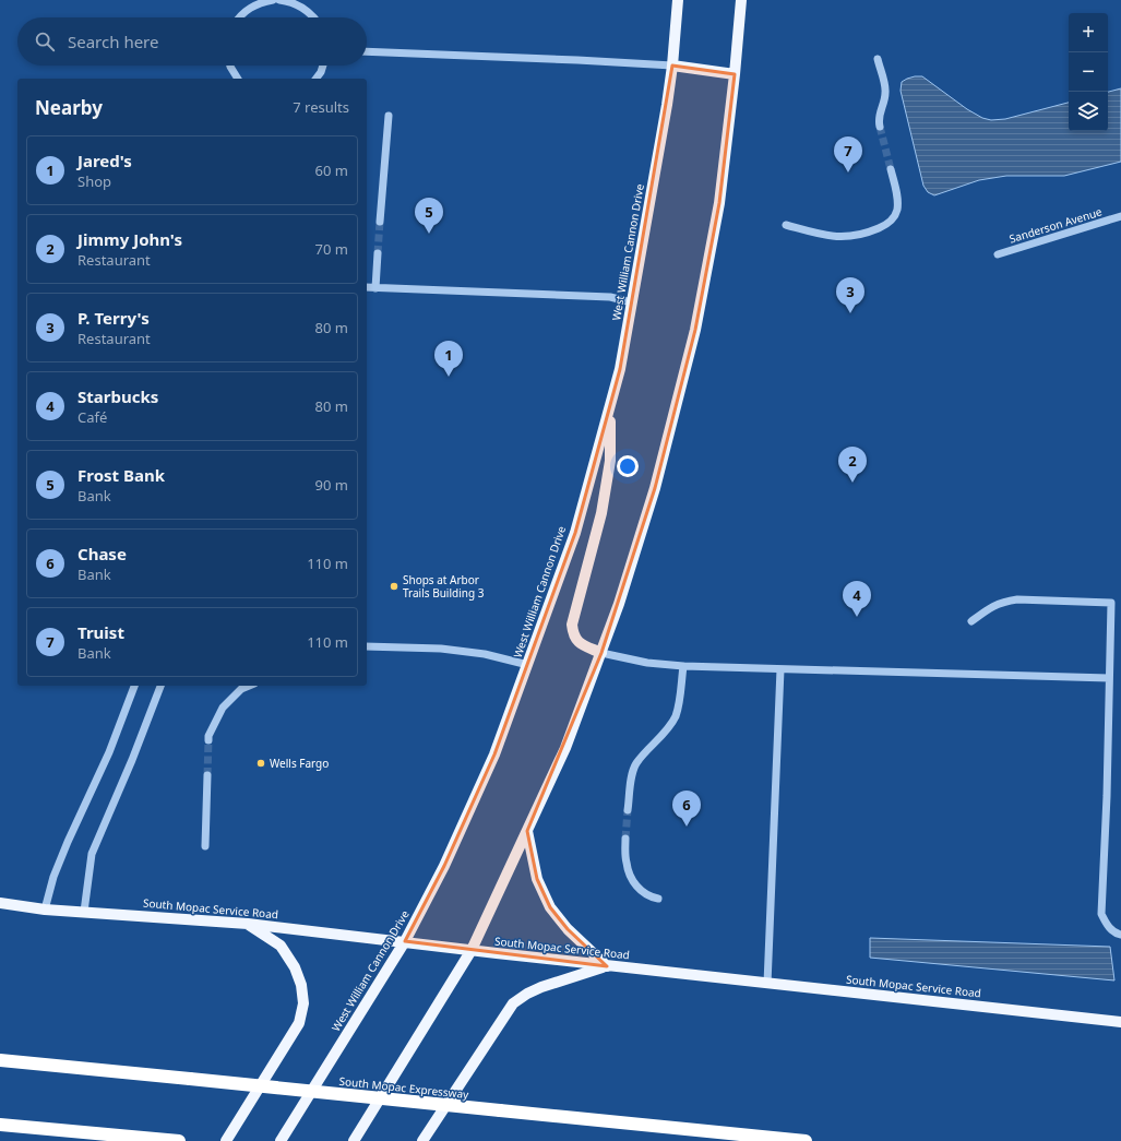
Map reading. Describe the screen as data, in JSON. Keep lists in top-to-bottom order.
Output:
{
  "streets": {
    "highway": ["South Mopac Expressway"],
    "main road": ["West William Cannon Drive", "South Mopac Service Road"],
    "street": ["Sanderson Avenue"]
  },
  "crossings": [
    ["West William Cannon Drive", "South Mopac Service Road"]
  ],
  "places": ["Shops at Arbor Trails Building 3", "Wells Fargo"],
  "page": {
    "map_buttons": ["+", "−"],
    "search": "Search here",
    "heading": ["Nearby", "7 results"],
    "list": [
      {
        "mark": "1",
        "name": "Jared's",
        "note": "Shop",
        "value": "60 m"
      },
      {
        "mark": "2",
        "name": "Jimmy John's",
        "note": "Restaurant",
        "value": "70 m"
      },
      {
        "mark": "3",
        "name": "P. Terry's",
        "note": "Restaurant",
        "value": "80 m"
      },
      {
        "mark": "4",
        "name": "Starbucks",
        "note": "Café",
        "value": "80 m"
      },
      {
        "mark": "5",
        "name": "Frost Bank",
        "note": "Bank",
        "value": "90 m"
      },
      {
        "mark": "6",
        "name": "Chase",
        "note": "Bank",
        "value": "110 m"
      },
      {
        "mark": "7",
        "name": "Truist",
        "note": "Bank",
        "value": "110 m"
      }
    ],
    "pins": [
      "7",
      "5",
      "3",
      "1",
      "2",
      "4",
      "6"
    ]
  }
}
